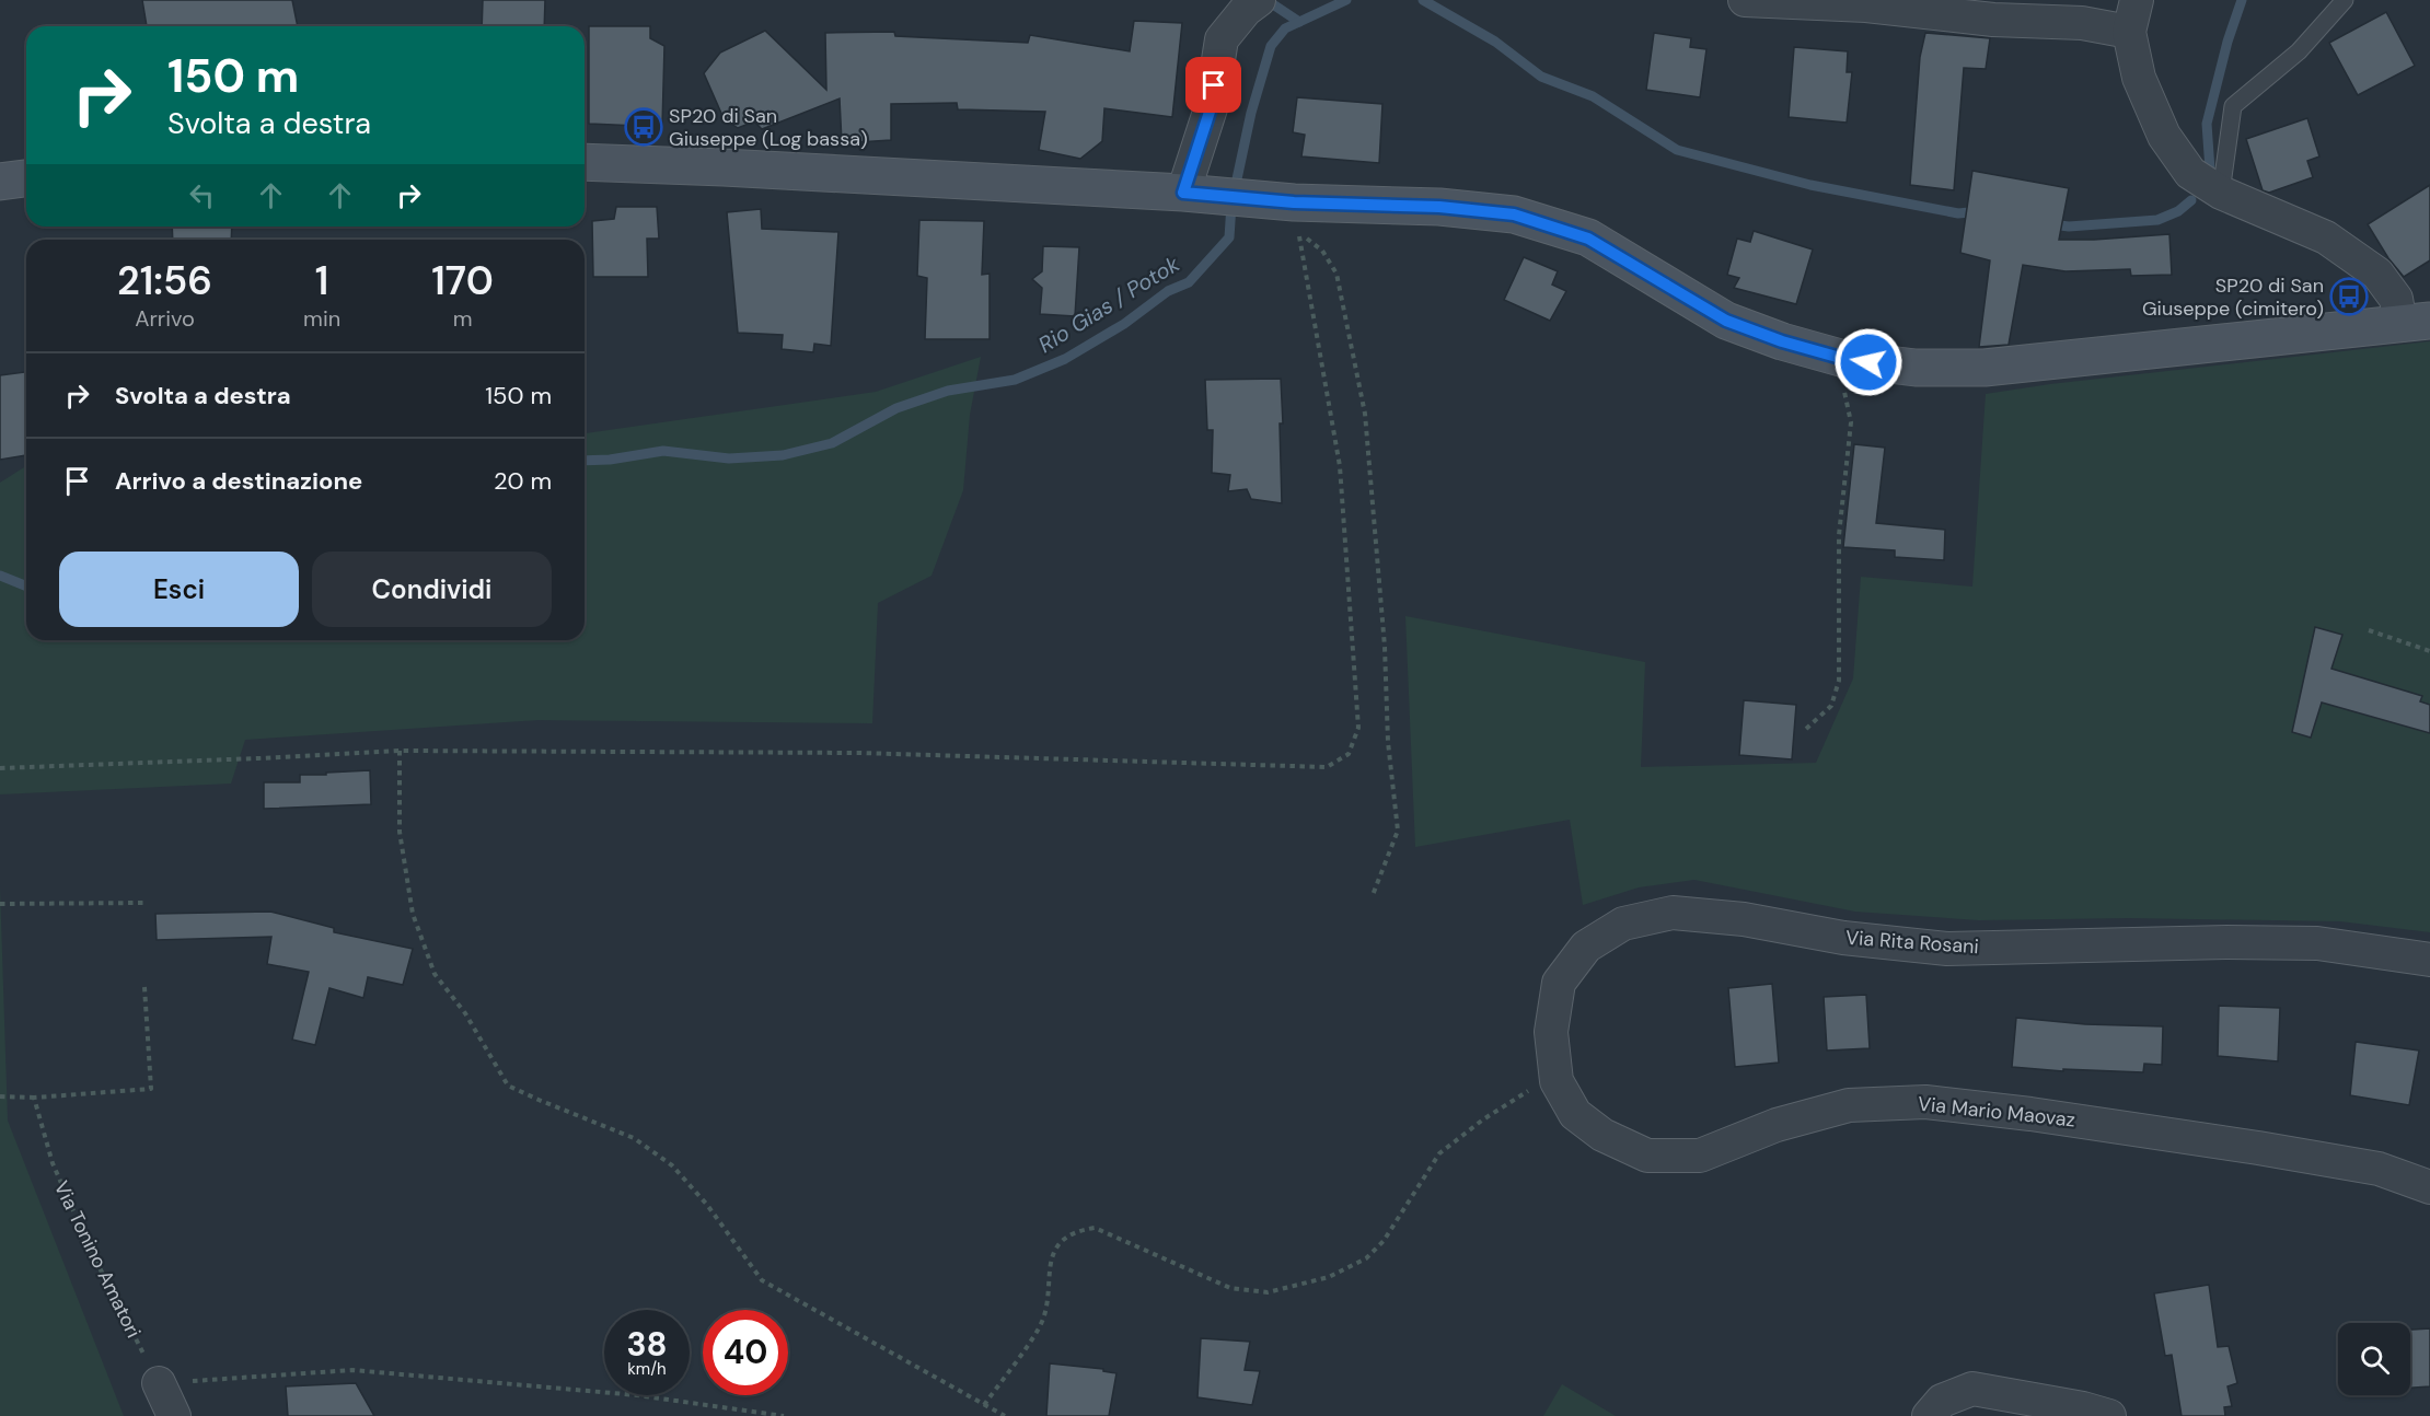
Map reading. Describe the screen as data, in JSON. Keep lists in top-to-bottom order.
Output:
{
  "streets": {
    "street": ["Via Rita Rosani", "Via Mario Maovaz"],
    "path": ["Via Tonino Amatori"]
  },
  "crossings": [
    ["Via Rita Rosani", "Via Mario Maovaz"]
  ],
  "water": ["Rio Gias / Potok"],
  "places": {
    "bus stop": ["SP20 di San Giuseppe (Log bassa)", "SP20 di San Giuseppe (cimitero)"]
  },
  "page": {
    "turn": ["150 m", "Svolta a destra"],
    "eta": [
      "21:56",
      "Arrivo",
      "1",
      "min",
      "170",
      "m"
    ],
    "list": [
      {
        "name": "Svolta a destra",
        "value": "150 m"
      },
      {
        "name": "Arrivo a destinazione",
        "value": "20 m"
      }
    ],
    "buttons": ["Esci", "Condividi"],
    "speed": "38 km/h",
    "limit": "40"
  }
}
